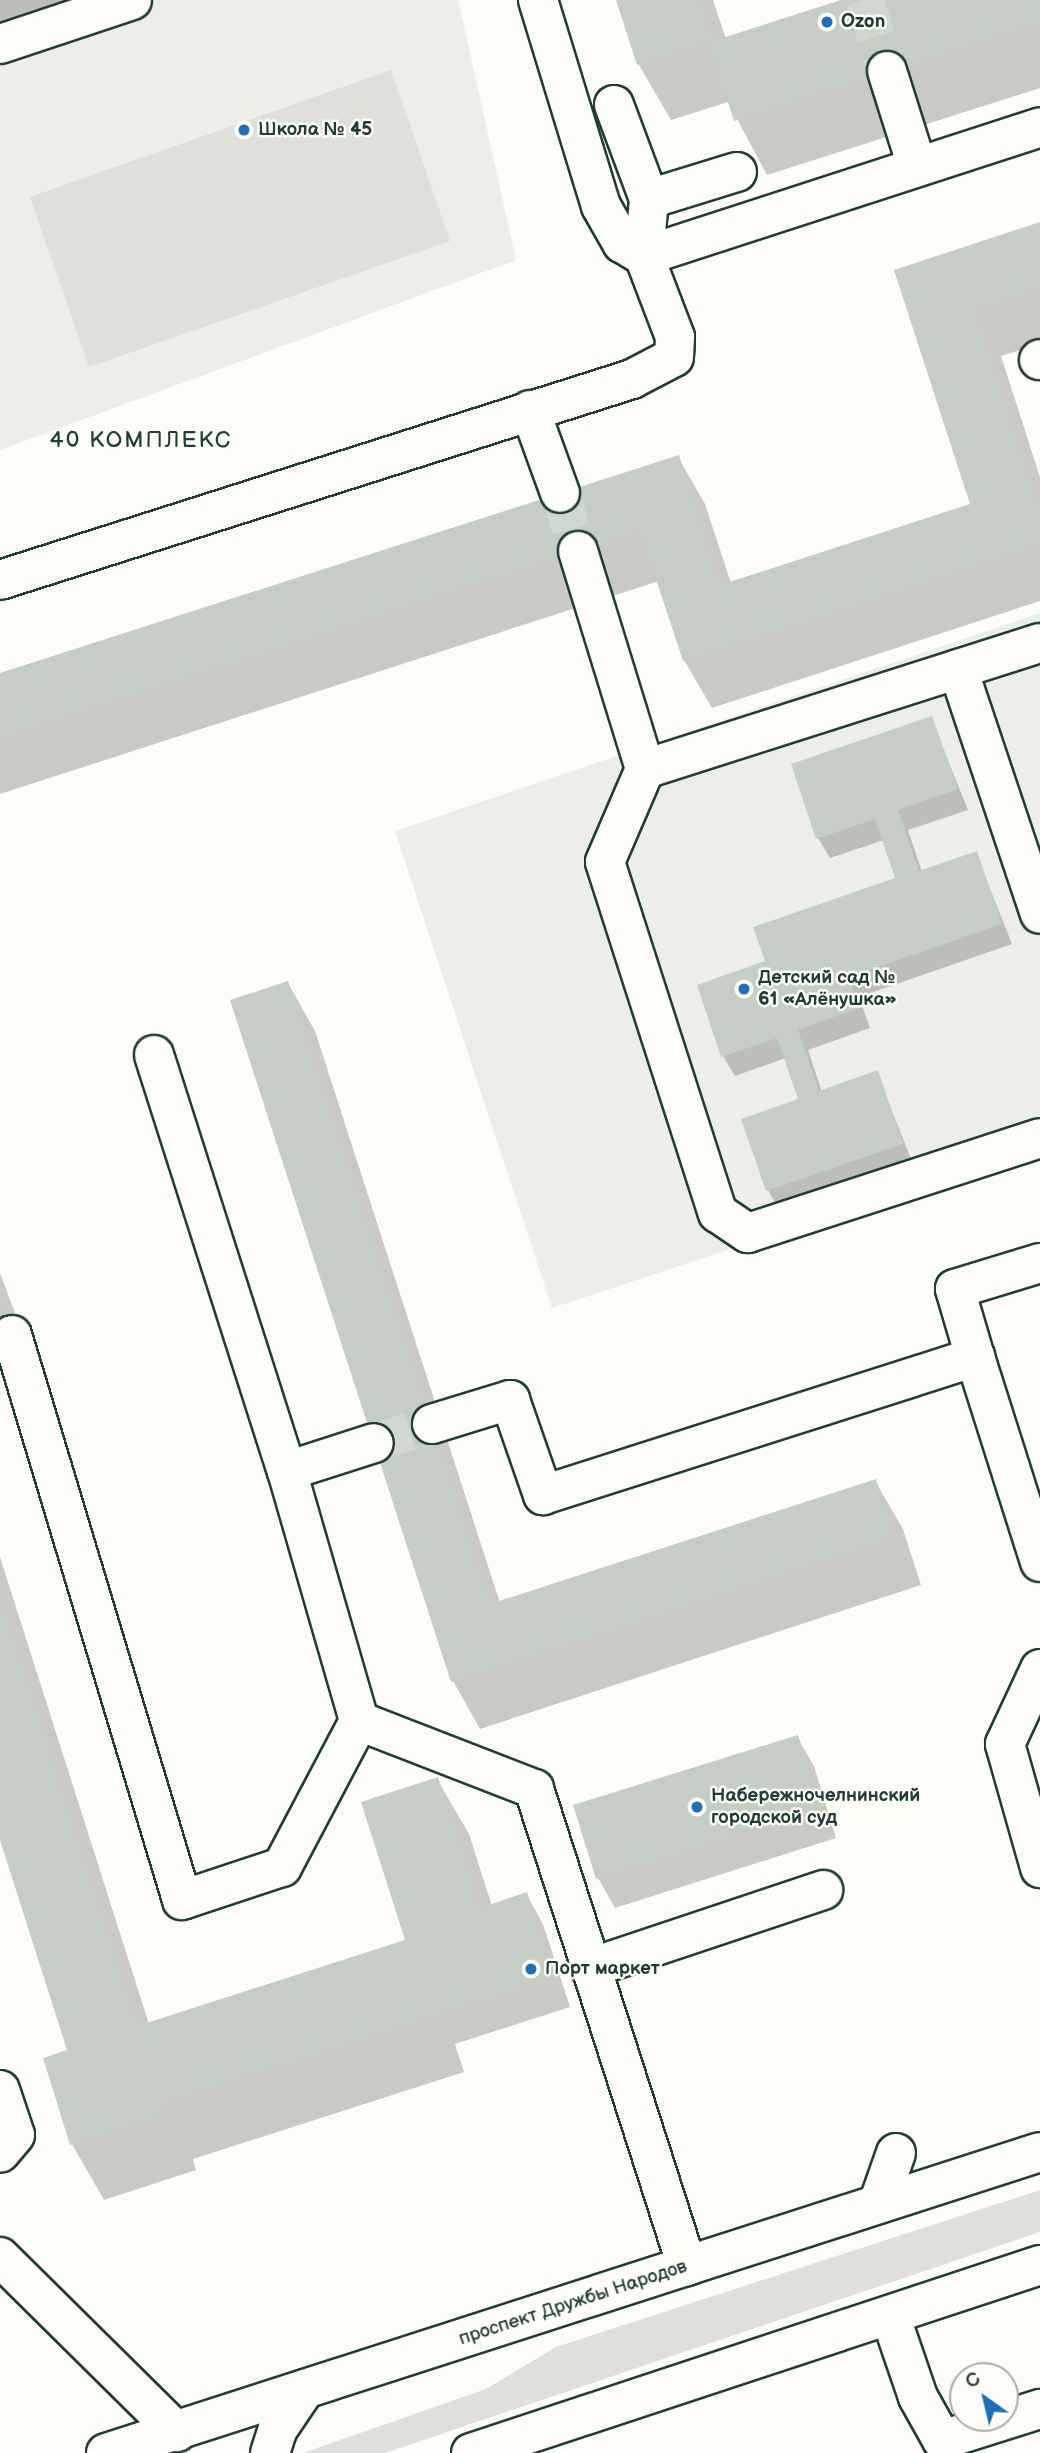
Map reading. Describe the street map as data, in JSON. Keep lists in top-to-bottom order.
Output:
{
  "streets": {
    "main road": ["проспект Дружбы Народов"]
  },
  "districts": ["40 КОМПЛЕКС"],
  "places": [
    "Ozon",
    "Школа № 45",
    "Детский сад № 61 «Алёнушка»",
    "Набережночелнинский городской суд",
    "Порт маркет"
  ],
  "north": "top left"
}
